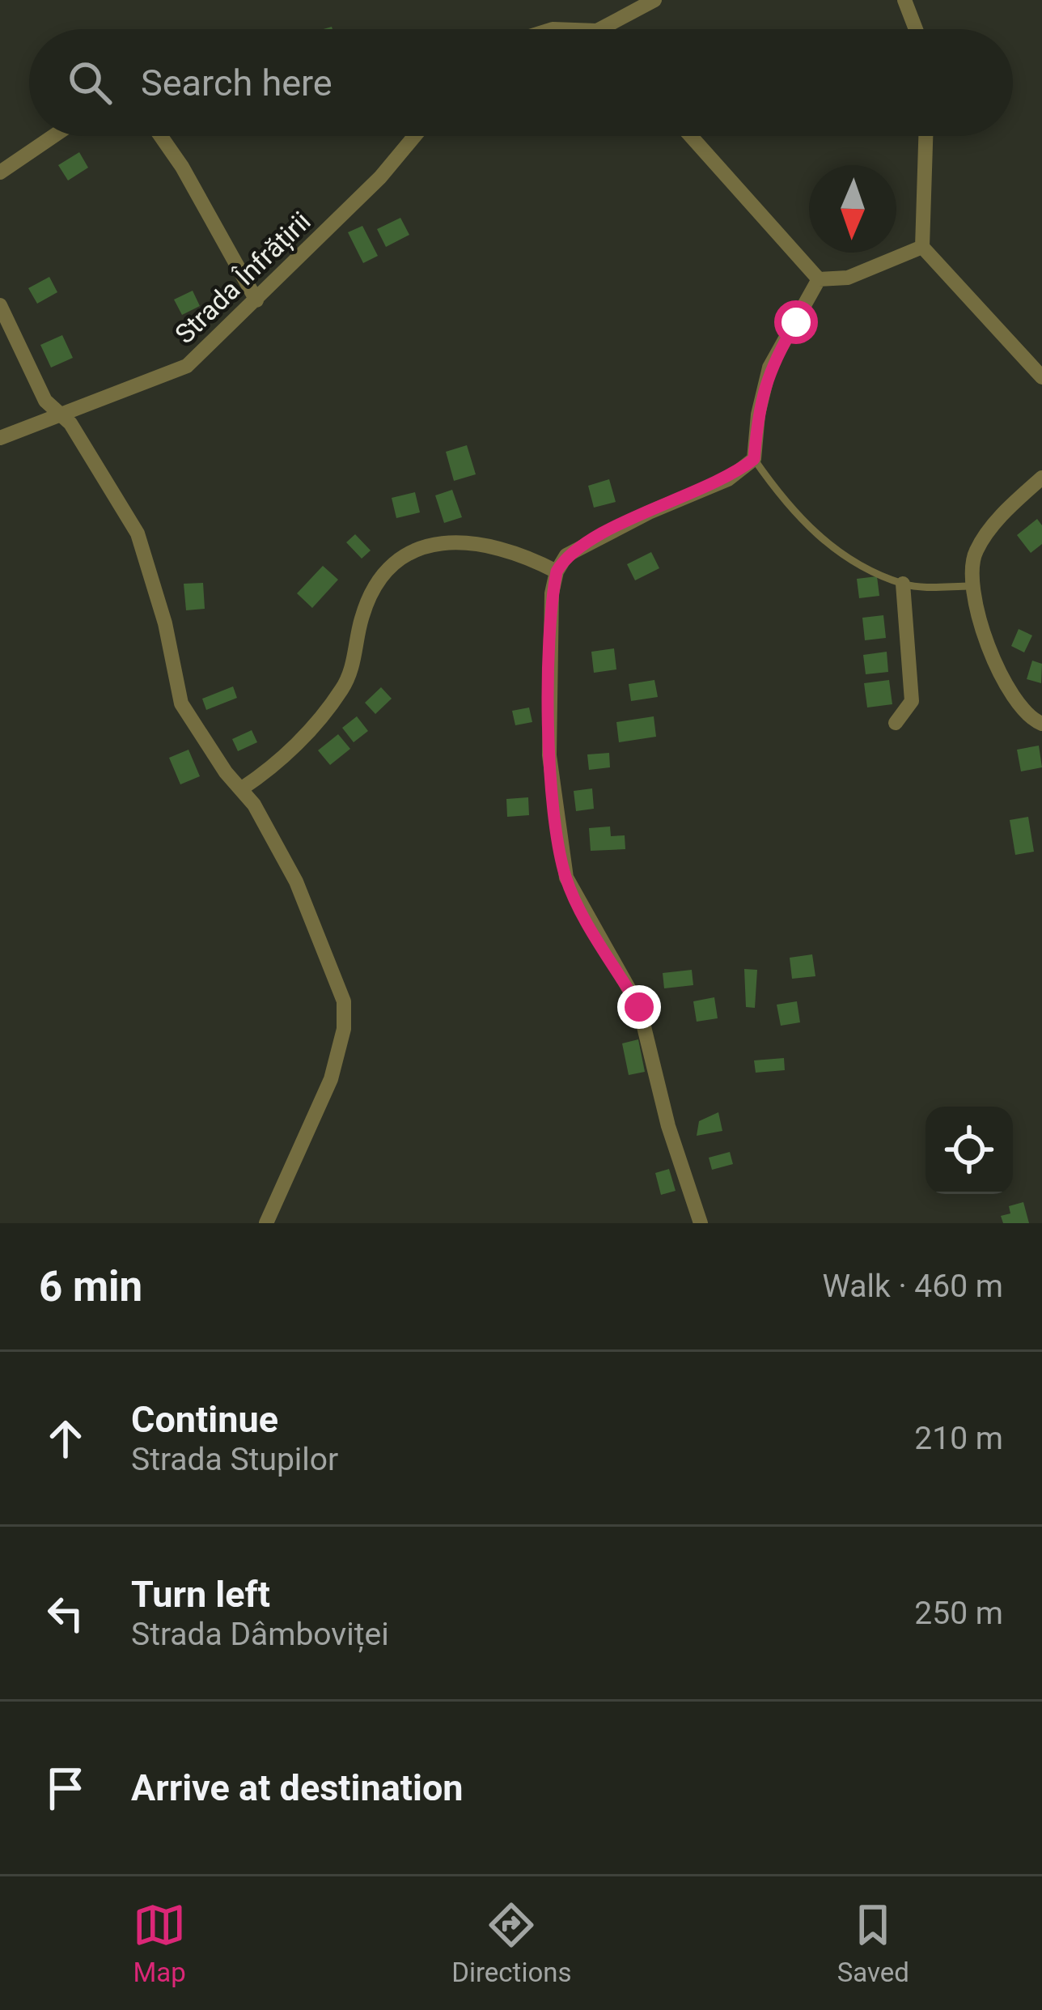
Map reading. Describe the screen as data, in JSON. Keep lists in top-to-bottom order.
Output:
{
  "streets": {
    "street": ["Strada Înfrățirii"]
  },
  "north": "bottom",
  "page": {
    "search": "Search here",
    "heading": ["6 min", "Walk · 460 m"],
    "list": [
      ["Continue", "Strada Stupilor", "210 m"],
      ["Turn left", "Strada Dâmboviței", "250 m"],
      "Arrive at destination"
    ],
    "nav": ["Map", "Directions", "Saved"]
  }
}
